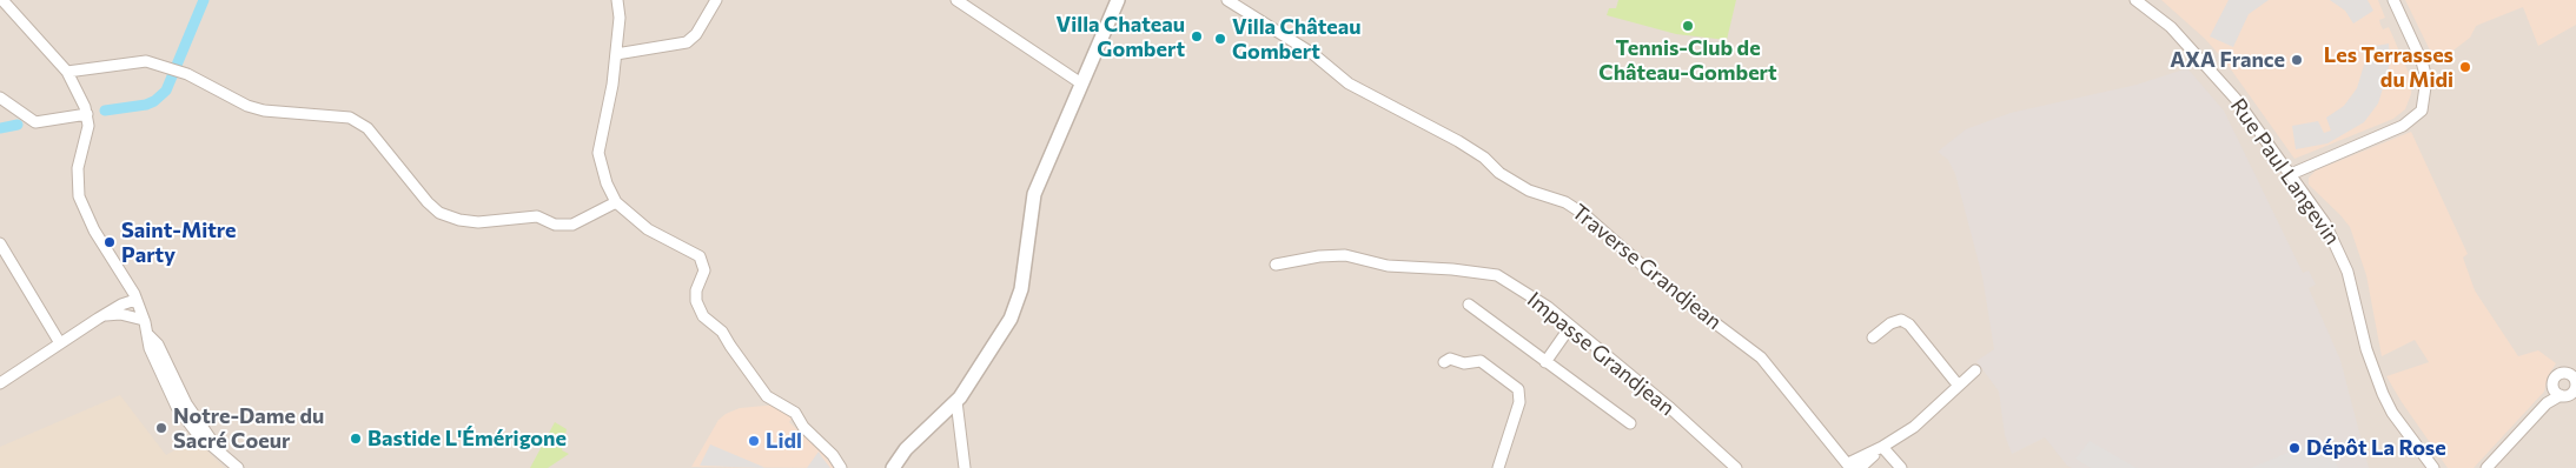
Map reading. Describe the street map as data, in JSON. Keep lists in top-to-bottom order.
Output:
{
  "streets": {
    "street": ["Rue Paul Langevin", "Traverse Grandjean", "Impasse Grandjean"]
  },
  "places": [
    "Tennis-Club de Château-Gombert",
    "Villa Chateau Gombert",
    "Villa Château Gombert",
    "AXA France",
    "Les Terrasses du Midi",
    "Saint-Mitre Party",
    "Notre-Dame du Sacré Coeur",
    "Bastide L'Émérigone",
    "Lidl",
    "Dépôt La Rose"
  ]
}
